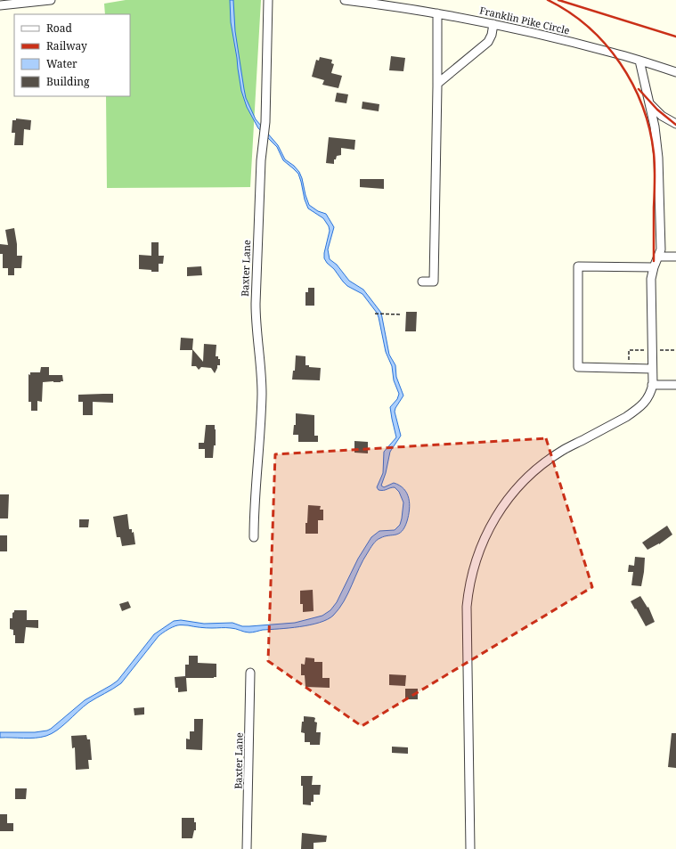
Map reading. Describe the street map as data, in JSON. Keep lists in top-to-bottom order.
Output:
{
  "streets": {
    "street": ["Franklin Pike Circle", "Baxter Lane"]
  },
  "legend": [
    "Road",
    "Railway",
    "Water",
    "Building"
  ]
}
